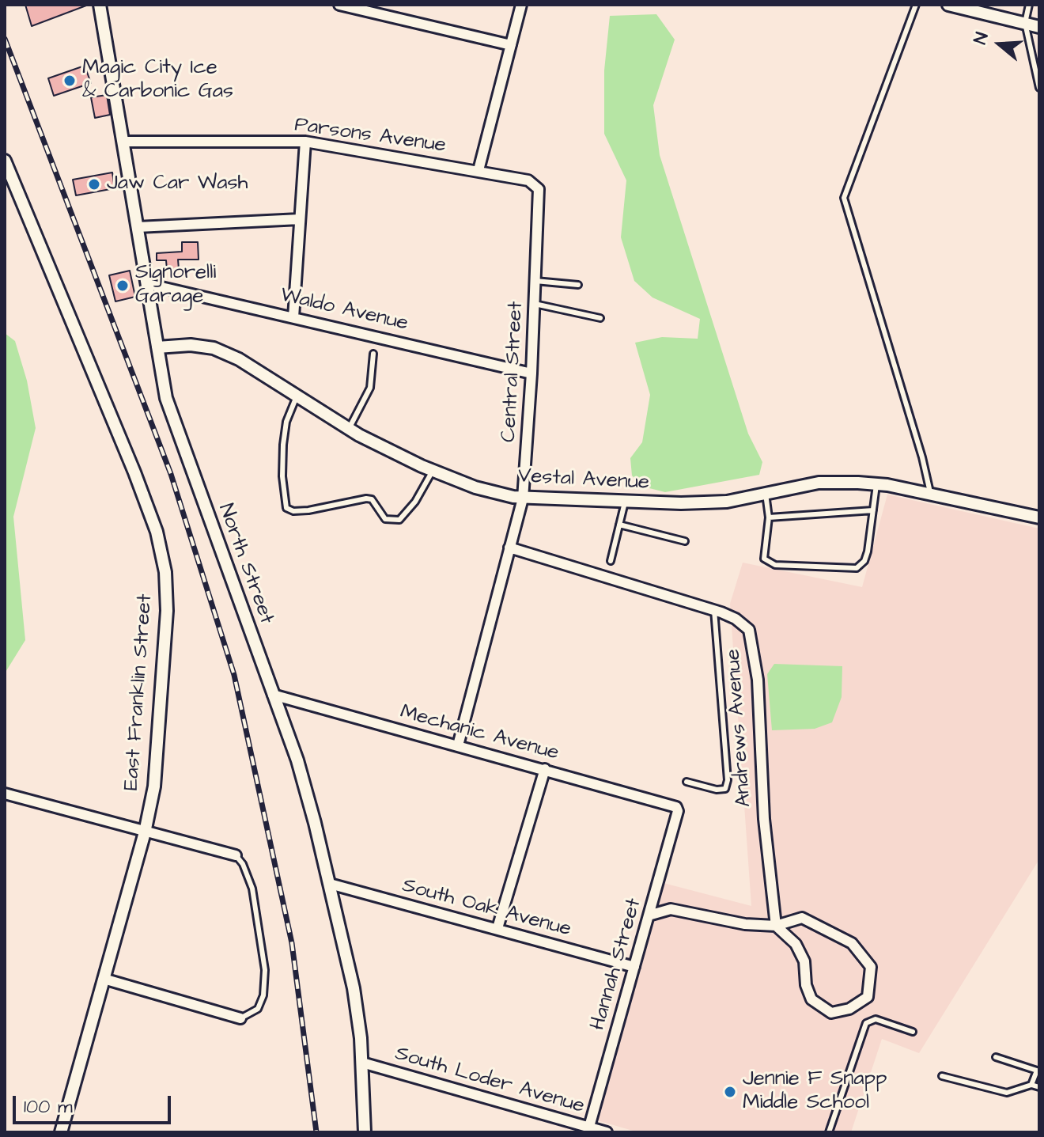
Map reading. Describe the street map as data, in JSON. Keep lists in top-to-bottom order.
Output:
{
  "streets": {
    "street": [
      "Parsons Avenue",
      "Waldo Avenue",
      "Central Street",
      "Vestal Avenue",
      "North Street",
      "East Franklin Street",
      "Andrews Avenue",
      "Mechanic Avenue",
      "South Oak Avenue",
      "Hannah Street",
      "South Loder Avenue"
    ]
  },
  "crossings": [
    ["Parsons Avenue", "Central Street"],
    ["Parsons Avenue", "North Street"],
    ["Waldo Avenue", "Central Street"],
    ["Waldo Avenue", "North Street"],
    ["Central Street", "Vestal Avenue"],
    ["Central Street", "Andrews Avenue"],
    ["Central Street", "Mechanic Avenue"],
    ["Vestal Avenue", "North Street"],
    ["North Street", "Mechanic Avenue"],
    ["North Street", "South Oak Avenue"],
    ["North Street", "South Loder Avenue"],
    ["Mechanic Avenue", "Hannah Street"],
    ["South Oak Avenue", "Hannah Street"],
    ["Hannah Street", "South Loder Avenue"]
  ],
  "places": [
    "Magic City Ice & Carbonic Gas",
    "Jaw Car Wash",
    "Signorelli Garage",
    "Jennie F Snapp Middle School"
  ],
  "scale_bar": "100 m",
  "north": "left"
}
